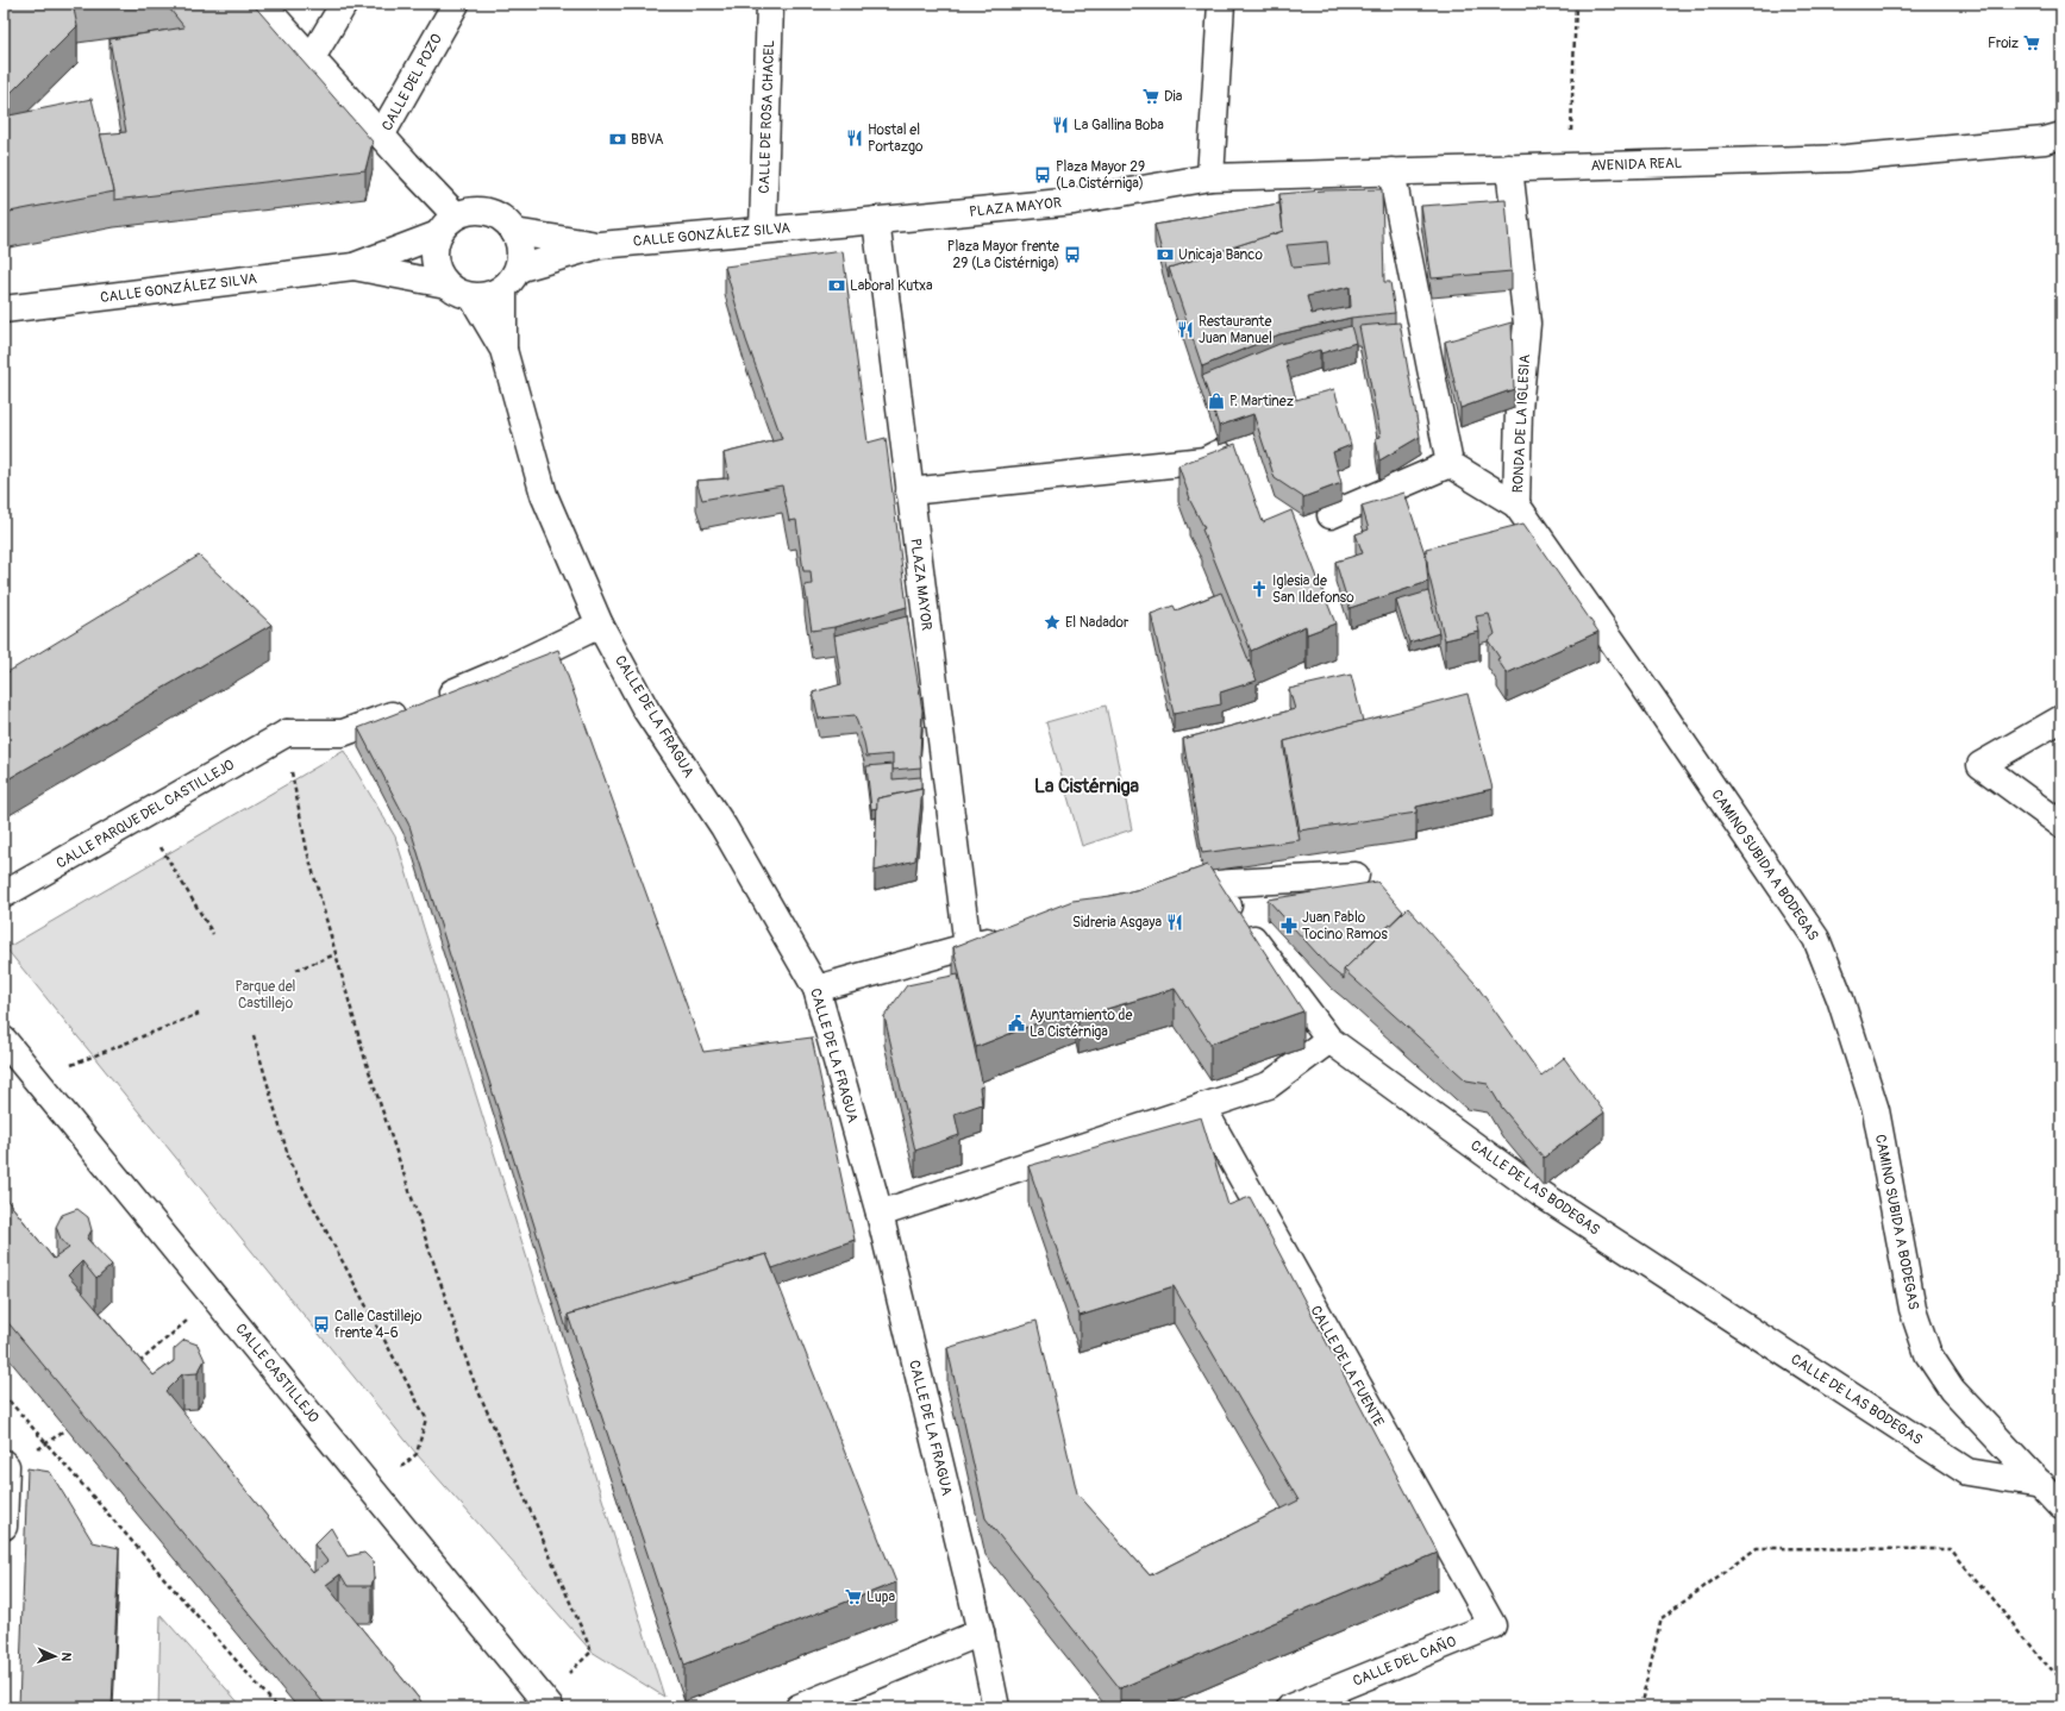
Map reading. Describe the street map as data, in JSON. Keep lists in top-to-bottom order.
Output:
{
  "streets": {
    "street": [
      "CALLE DEL POZO",
      "CALLE DE ROSA CHACEL",
      "AVENIDA REAL",
      "PLAZA MAYOR",
      "CALLE GONZÁLEZ SILVA",
      "RONDA DE LA IGLESIA",
      "CALLE DE LA FRAGUA",
      "CALLE PARQUE DEL CASTILLEJO",
      "CAMINO SUBIDA A BODEGAS",
      "CALLE DE LAS BODEGAS",
      "CALLE DE LA FUENTE",
      "CALLE CASTILLEJO",
      "CALLE DEL CAÑO"
    ]
  },
  "crossings": [
    ["CALLE DEL POZO", "CALLE GONZÁLEZ SILVA"],
    ["CALLE DEL POZO", "CALLE DE LA FRAGUA"],
    ["CALLE DE ROSA CHACEL", "CALLE GONZÁLEZ SILVA"],
    ["AVENIDA REAL", "PLAZA MAYOR"],
    ["AVENIDA REAL", "RONDA DE LA IGLESIA"],
    ["PLAZA MAYOR", "CALLE GONZÁLEZ SILVA"],
    ["CALLE GONZÁLEZ SILVA", "CALLE DE LA FRAGUA"],
    ["RONDA DE LA IGLESIA", "CAMINO SUBIDA A BODEGAS"],
    ["CAMINO SUBIDA A BODEGAS", "CALLE DE LAS BODEGAS"],
    ["CALLE DE LA FUENTE", "CALLE DEL CAÑO"]
  ],
  "districts": ["La Cistérniga"],
  "parks": ["Parque del Castillejo"],
  "places": {
    "supermarket": ["Froiz", "Dia", "Lupa"],
    "restaurant": [
      "La Gallina Boba",
      "Hostal el Portazgo",
      "Restaurante Juan Manuel",
      "Sidreria Asgaya"
    ],
    "bank": ["BBVA", "Unicaja Banco", "Laboral Kutxa"],
    "bus stop": ["Plaza Mayor 29 (La Cistérniga)", "Plaza Mayor frente 29 (La Cistérniga)", "Calle Castillejo frente 4-6"],
    "shop": ["P. Martinez"],
    "church": ["Iglesia de San Ildefonso"],
    "place": ["El Nadador"],
    "pharmacy": ["Juan Pablo Tocino Ramos"],
    "public building": ["Ayuntamiento de La Cistérniga"]
  },
  "north": "right"
}
